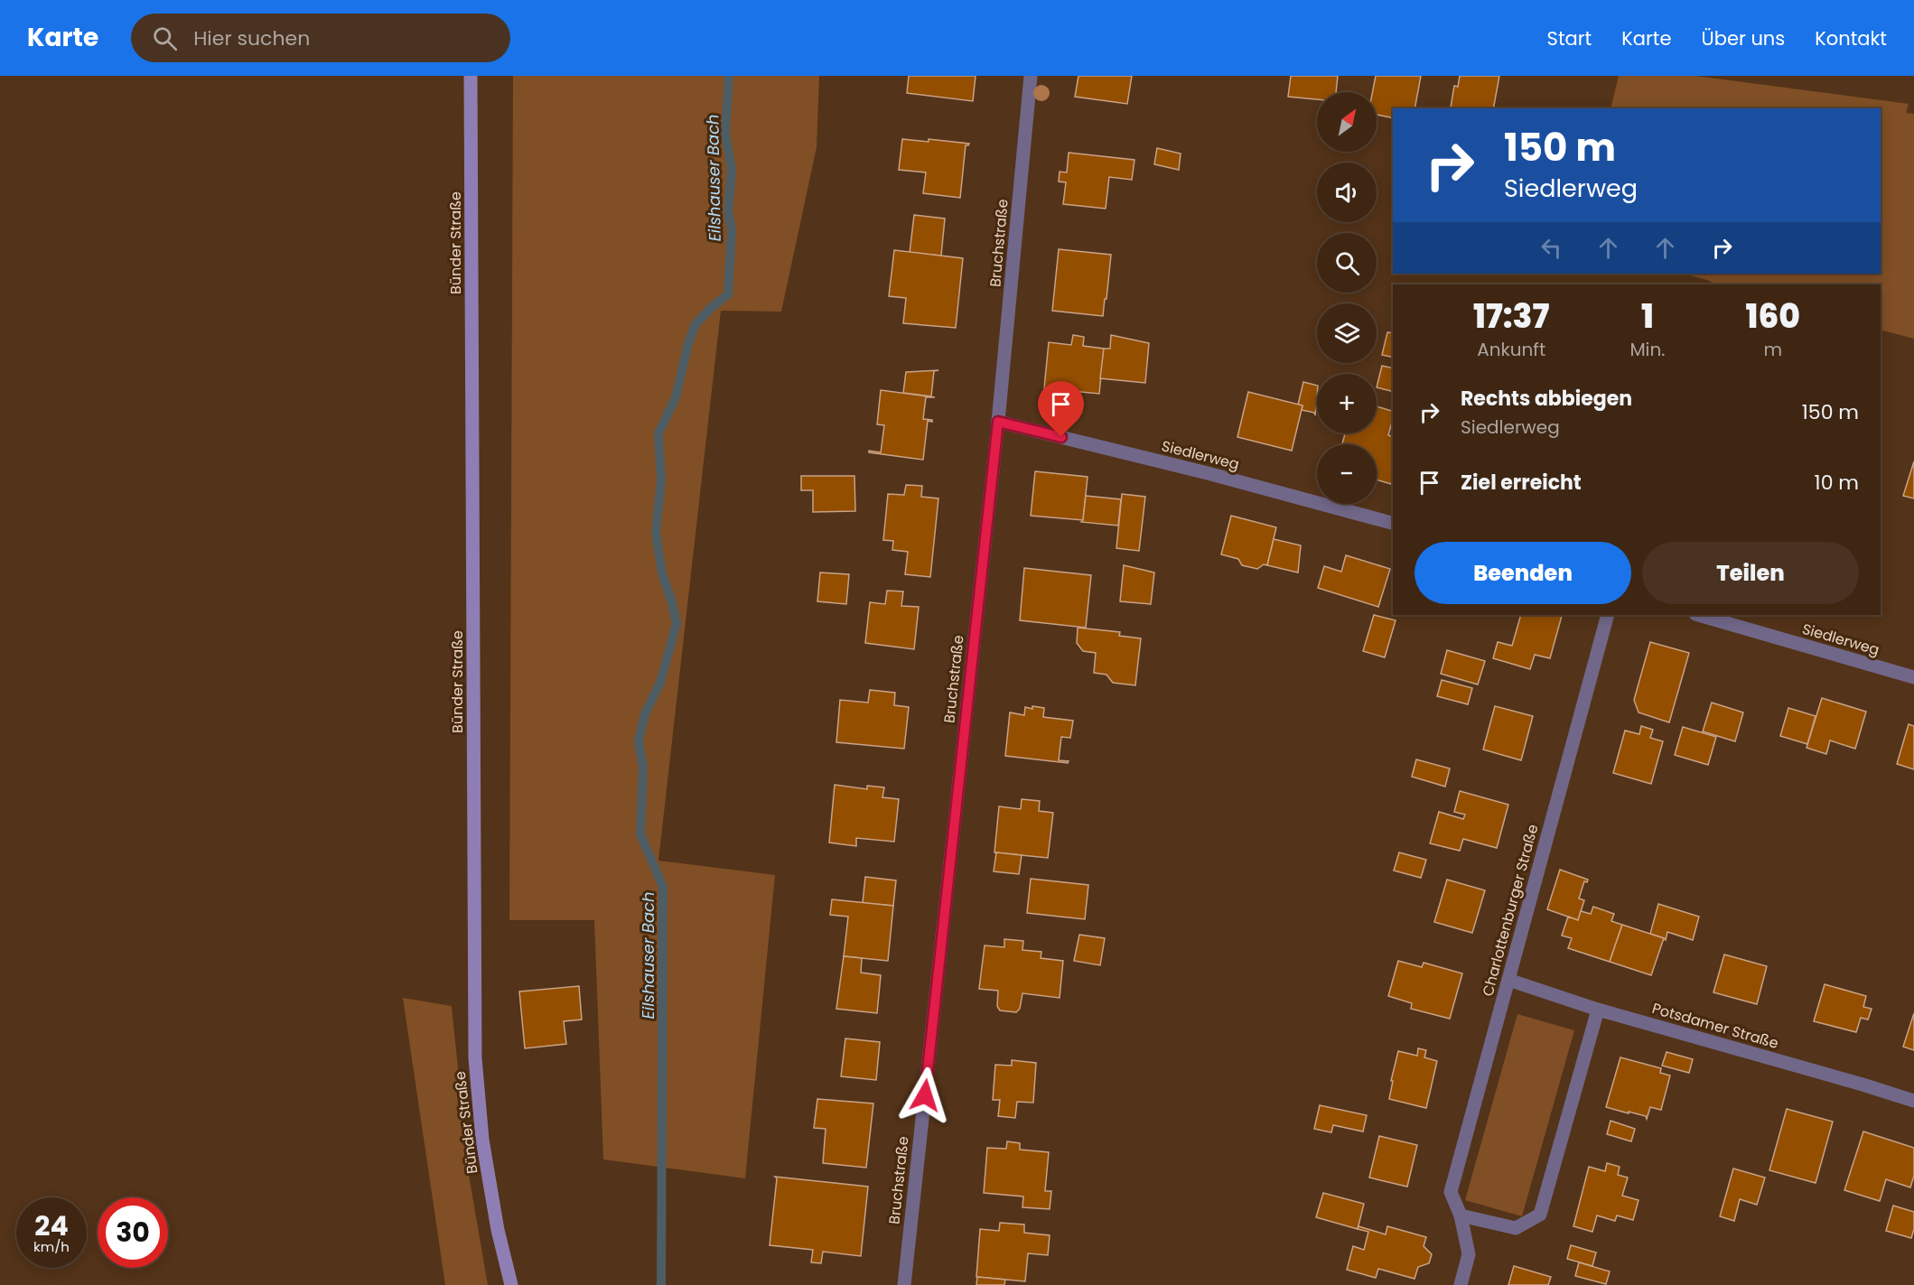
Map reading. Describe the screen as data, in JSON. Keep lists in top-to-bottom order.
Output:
{
  "streets": {
    "main road": ["Bünder Straße"],
    "street": [
      "Bruchstraße",
      "Siedlerweg",
      "Charlottenburger Straße",
      "Potsdamer Straße"
    ]
  },
  "crossings": [
    ["Bruchstraße", "Siedlerweg"],
    ["Charlottenburger Straße", "Potsdamer Straße"]
  ],
  "water": ["Eilshauser Bach"],
  "north": "top right",
  "page": {
    "header": "Karte",
    "search": "Hier suchen",
    "nav": [
      "Start",
      "Karte",
      "Über uns",
      "Kontakt"
    ],
    "map_buttons": ["+", "−"],
    "turn": ["150 m", "Siedlerweg"],
    "eta": [
      "17:37",
      "Ankunft",
      "1",
      "Min.",
      "160",
      "m"
    ],
    "list": [
      {
        "name": "Rechts abbiegen",
        "note": "Siedlerweg",
        "value": "150 m"
      },
      {
        "name": "Ziel erreicht",
        "value": "10 m"
      }
    ],
    "buttons": ["Beenden", "Teilen"],
    "speed": "24 km/h",
    "limit": "30"
  }
}
